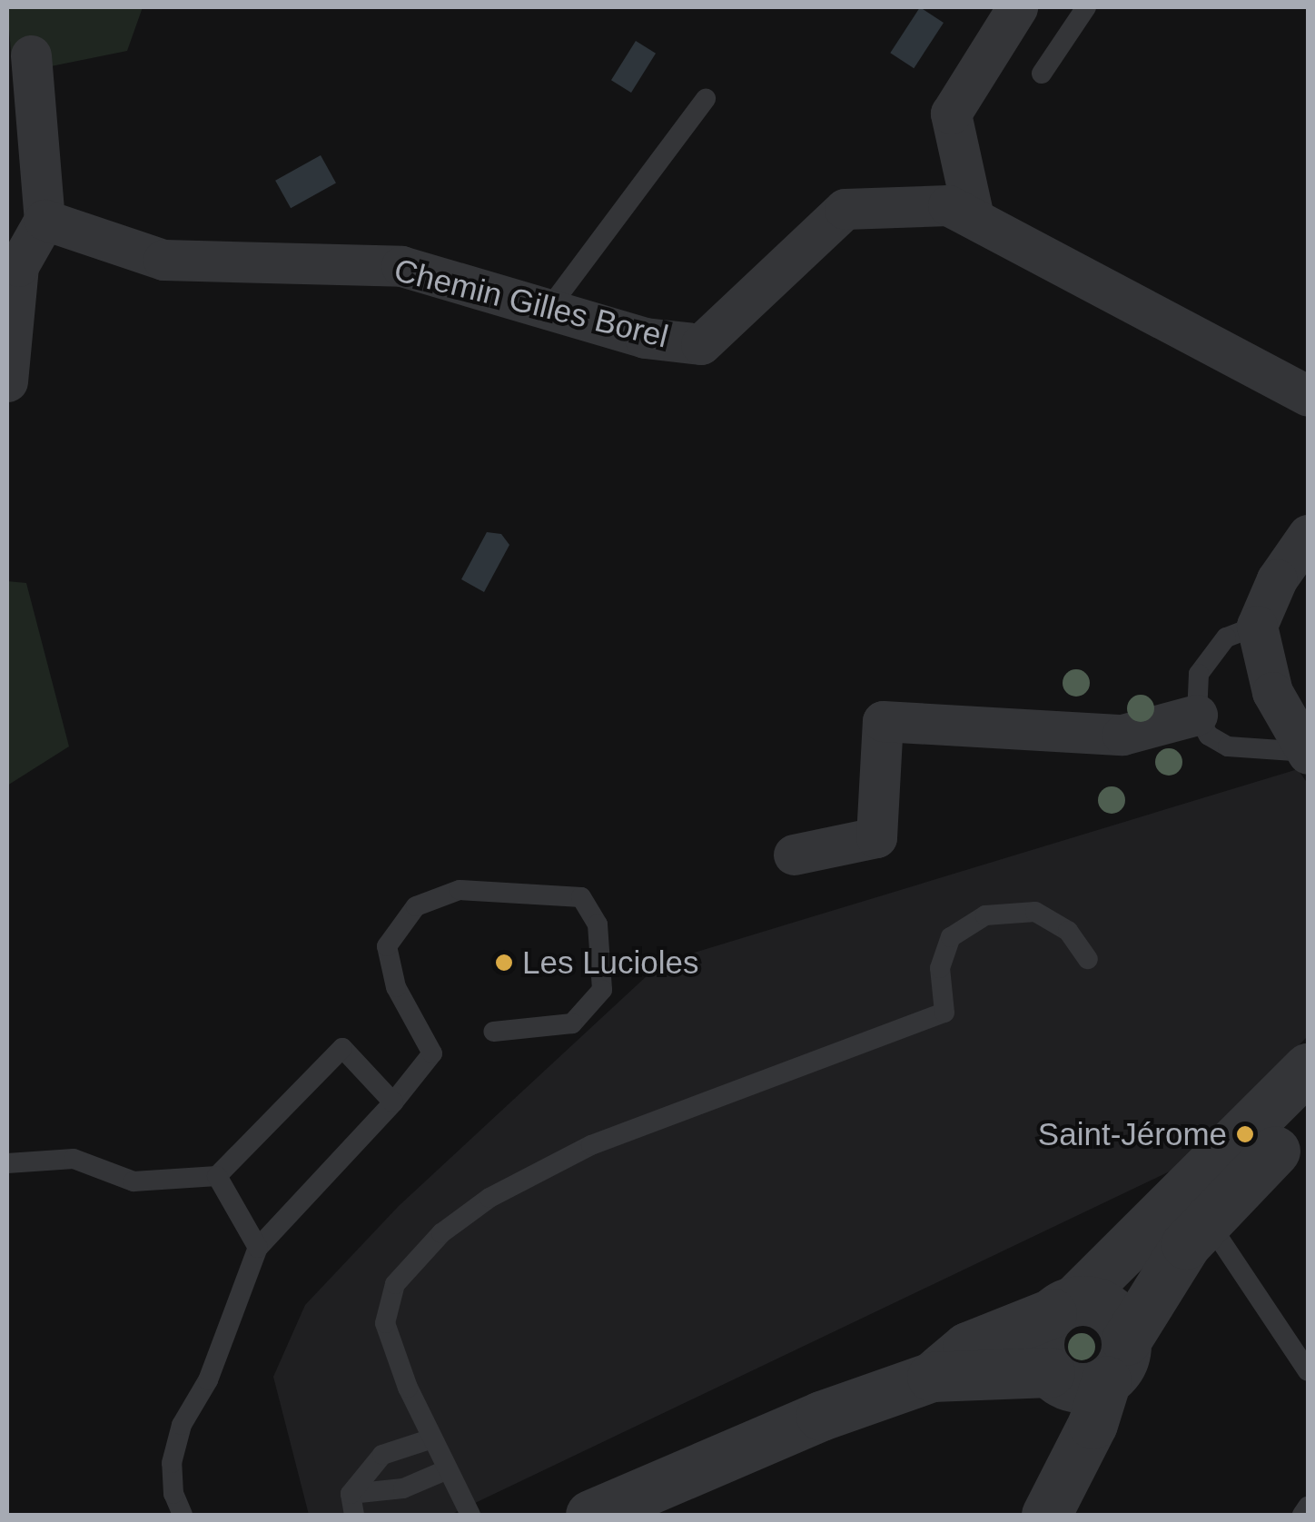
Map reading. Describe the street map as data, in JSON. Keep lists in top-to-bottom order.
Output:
{
  "streets": {
    "street": ["Chemin Gilles Borel"]
  },
  "places": ["Les Lucioles", "Saint-Jérome"]
}
